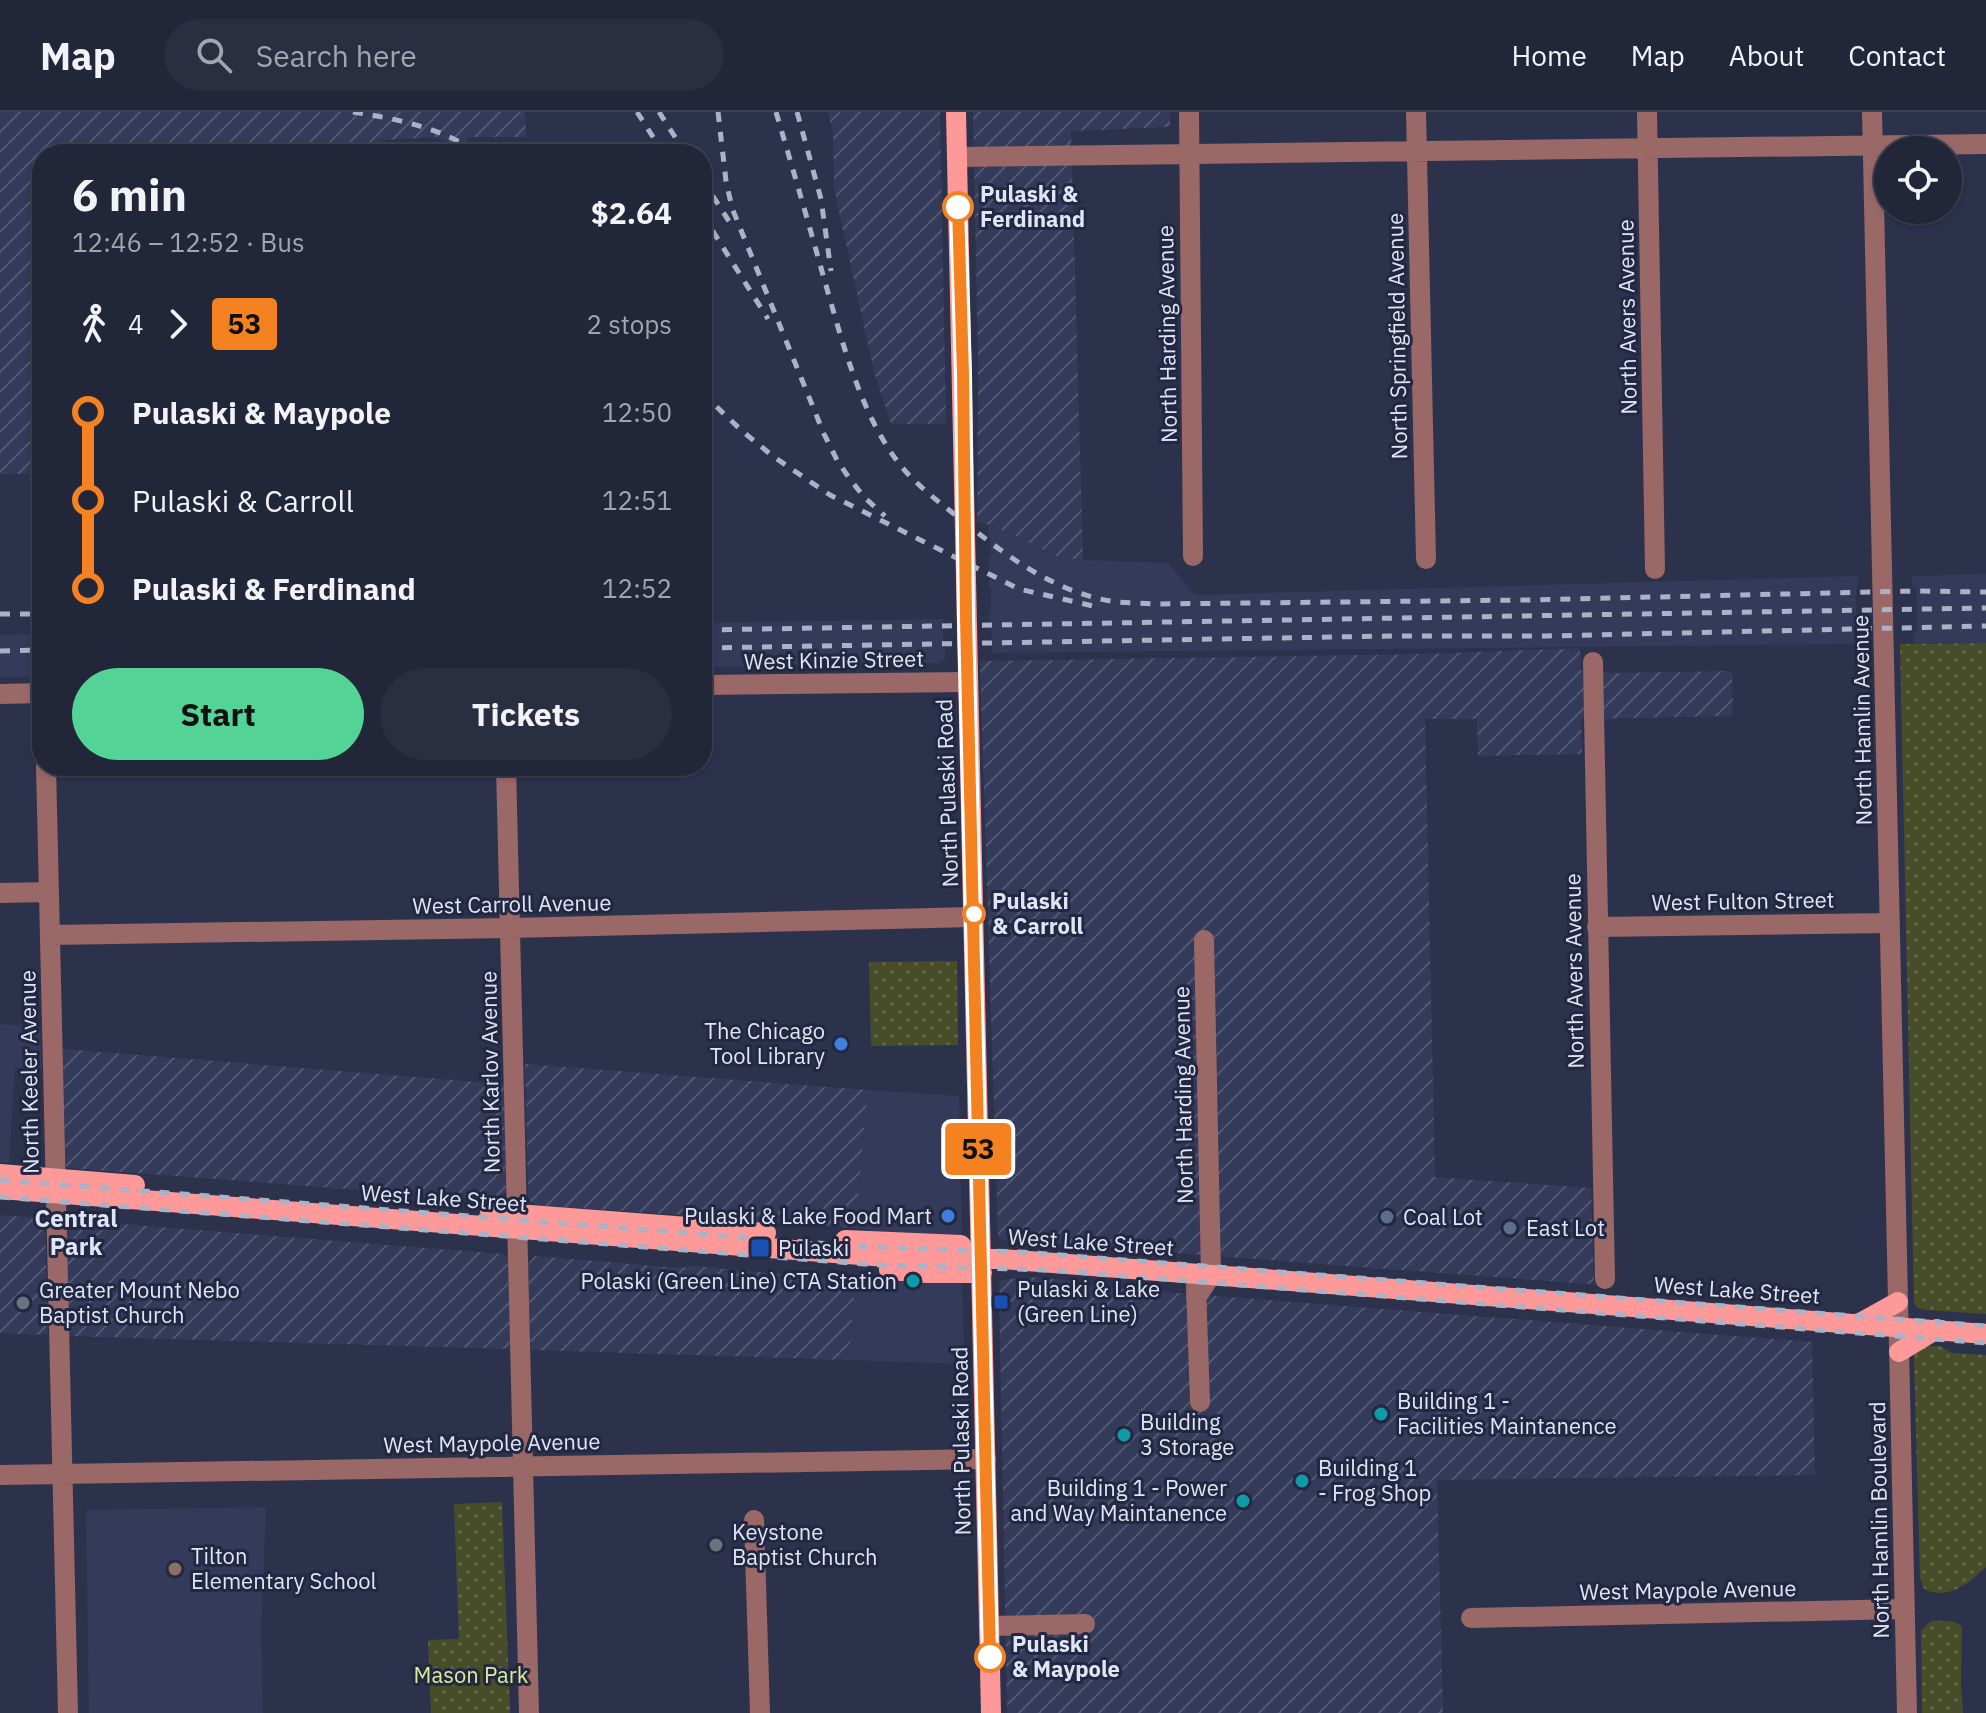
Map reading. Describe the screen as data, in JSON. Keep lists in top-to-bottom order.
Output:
{
  "streets": {
    "main road": ["North Pulaski Road", "West Lake Street"],
    "street": [
      "North Avers Avenue",
      "North Harding Avenue",
      "North Springfield Avenue",
      "West Kinzie Street",
      "North Hamlin Avenue",
      "West Fulton Street",
      "West Carroll Avenue",
      "North Keeler Avenue",
      "North Karlov Avenue",
      "West Maypole Avenue",
      "North Hamlin Boulevard"
    ]
  },
  "crossings": [
    ["North Avers Avenue", "West Fulton Street"],
    ["North Avers Avenue", "West Lake Street"],
    ["North Harding Avenue", "West Lake Street"],
    ["West Kinzie Street", "North Pulaski Road"],
    ["North Hamlin Avenue", "West Fulton Street"],
    ["North Hamlin Avenue", "West Lake Street"],
    ["North Hamlin Avenue", "North Hamlin Boulevard"],
    ["North Pulaski Road", "West Carroll Avenue"],
    ["North Pulaski Road", "West Lake Street"],
    ["North Pulaski Road", "West Maypole Avenue"],
    ["West Carroll Avenue", "North Keeler Avenue"],
    ["West Carroll Avenue", "North Karlov Avenue"],
    ["North Keeler Avenue", "West Lake Street"],
    ["North Keeler Avenue", "West Maypole Avenue"],
    ["North Karlov Avenue", "West Lake Street"],
    ["North Karlov Avenue", "West Maypole Avenue"],
    ["West Lake Street", "North Hamlin Boulevard"],
    ["West Maypole Avenue", "North Hamlin Boulevard"]
  ],
  "districts": ["Central Park"],
  "parks": ["Mason Park"],
  "places": {
    "other": [
      "Pulaski & Ferdinand",
      "Pulaski & Carroll",
      "The Chicago Tool Library",
      "Pulaski & Lake Food Mart",
      "Coal Lot",
      "East Lot",
      "Polaski (Green Line) CTA Station",
      "Greater Mount Nebo Baptist Church",
      "Building 1 - Facilities Maintanence",
      "Building 3 Storage",
      "Building 1 - Frog Shop",
      "Building 1 - Power and Way Maintanence",
      "Keystone Baptist Church",
      "Tilton Elementary School",
      "Pulaski & Maypole"
    ],
    "transit": ["Pulaski", "Pulaski & Lake (Green Line)"]
  },
  "lines": ["bus line 53"],
  "page": {
    "header": "Map",
    "search": "Search here",
    "nav": [
      "Home",
      "Map",
      "About",
      "Contact"
    ],
    "on_map": "53",
    "heading": ["6 min", "12:46 – 12:52 · Bus", "$2.64"],
    "legs": ["4", "53", "2 stops"],
    "list": [
      {
        "name": "Pulaski & Maypole",
        "value": "12:50"
      },
      {
        "name": "Pulaski & Carroll",
        "value": "12:51"
      },
      {
        "name": "Pulaski & Ferdinand",
        "value": "12:52"
      }
    ],
    "buttons": ["Start", "Tickets"]
  }
}
